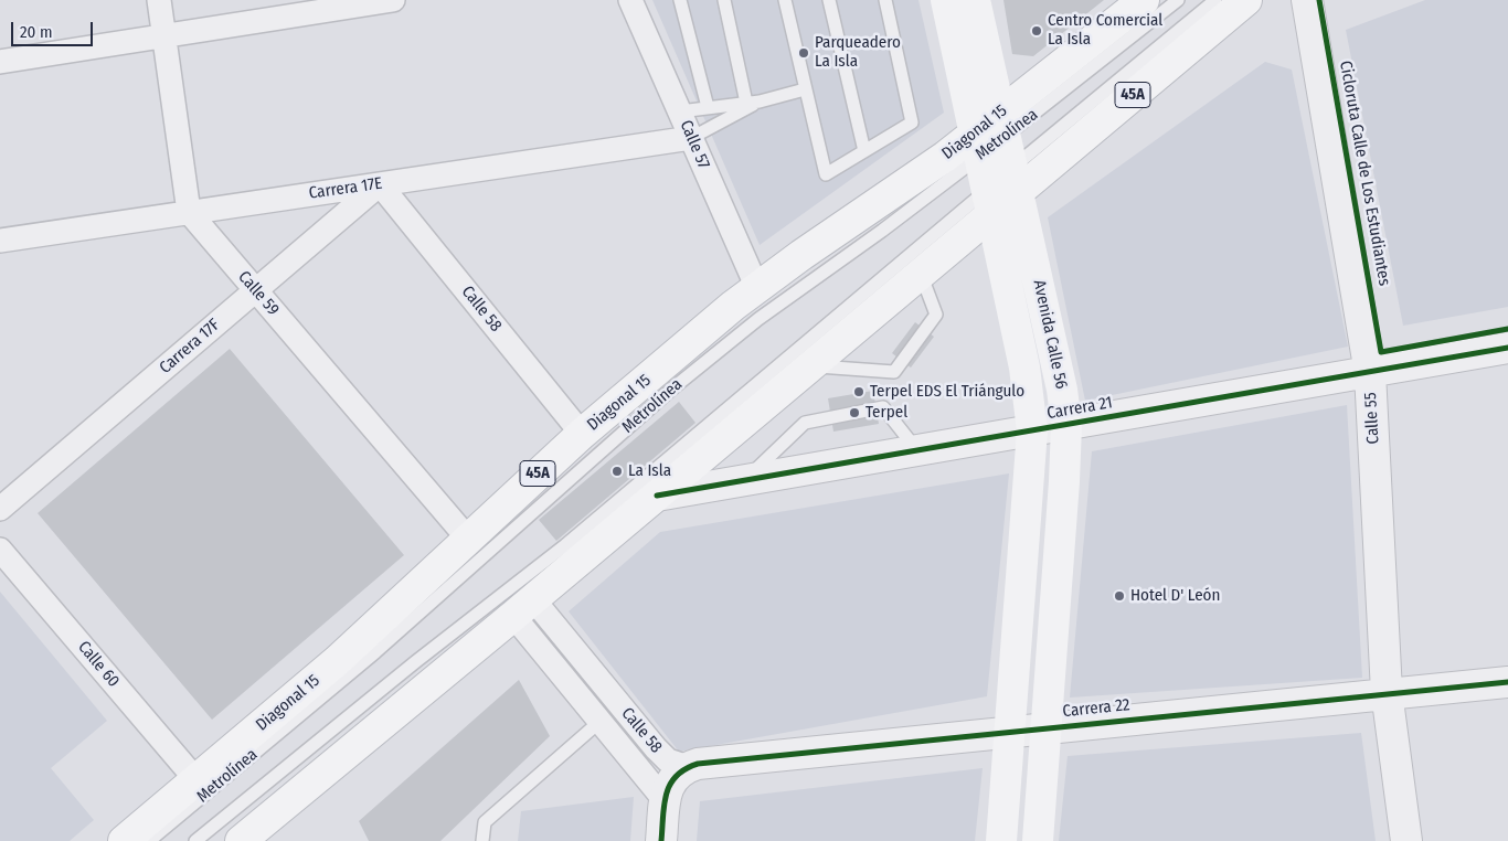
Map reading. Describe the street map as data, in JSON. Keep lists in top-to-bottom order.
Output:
{
  "streets": {
    "main road": ["45A", "Diagonal 15", "Avenida Calle 56"],
    "street": [
      "Calle 57",
      "Carrera 17E",
      "Calle 59",
      "Calle 58",
      "Carrera 17F",
      "Carrera 21",
      "Calle 55",
      "Calle 60",
      "Carrera 22"
    ],
    "lane": ["Metrolínea"],
    "cycle path": ["Cicloruta Calle de Los Estudiantes"]
  },
  "crossings": [
    ["45A", "Metrolínea"],
    ["45A", "Calle 58"],
    ["45A", "Avenida Calle 56"],
    ["45A", "Carrera 21"],
    ["Diagonal 15", "Metrolínea"],
    ["Diagonal 15", "Calle 57"],
    ["Diagonal 15", "Calle 59"],
    ["Diagonal 15", "Calle 58"],
    ["Diagonal 15", "Avenida Calle 56"],
    ["Diagonal 15", "Calle 60"],
    ["Metrolínea", "Avenida Calle 56"],
    ["Calle 57", "Carrera 17E"],
    ["Carrera 17E", "Calle 59"],
    ["Carrera 17E", "Calle 58"],
    ["Carrera 17E", "Carrera 17F"],
    ["Calle 59", "Carrera 17F"],
    ["Calle 58", "Carrera 17F"],
    ["Calle 58", "Carrera 22"],
    ["Avenida Calle 56", "Carrera 21"],
    ["Avenida Calle 56", "Carrera 22"],
    ["Carrera 21", "Calle 55"],
    ["Calle 55", "Carrera 22"]
  ],
  "places": [
    "Centro Comercial La Isla",
    "Parqueadero La Isla",
    "Terpel EDS El Triángulo",
    "Terpel",
    "La Isla",
    "Hotel D' León"
  ],
  "scale_bar": "20 m"
}
